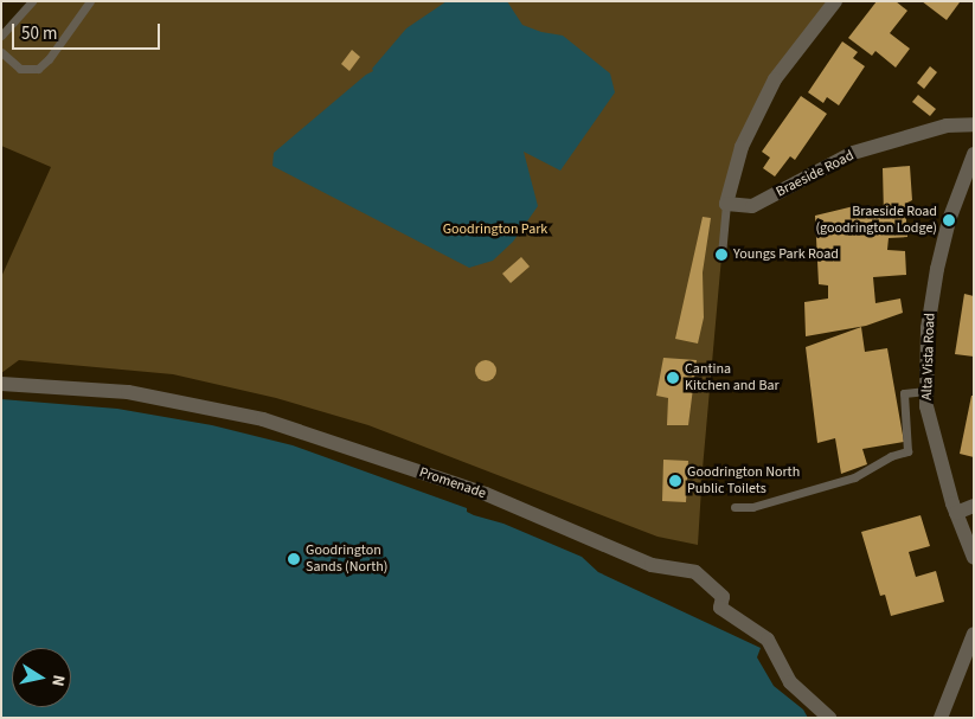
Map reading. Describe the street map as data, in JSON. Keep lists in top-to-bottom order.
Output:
{
  "streets": {
    "street": ["Braeside Road", "Alta Vista Road", "Promenade"]
  },
  "parks": ["Goodrington Park"],
  "places": [
    "Braeside Road (goodrington Lodge)",
    "Youngs Park Road",
    "Cantina Kitchen and Bar",
    "Goodrington North Public Toilets",
    "Goodrington Sands (North)"
  ],
  "scale_bar": "50 m",
  "north": "right"
}
